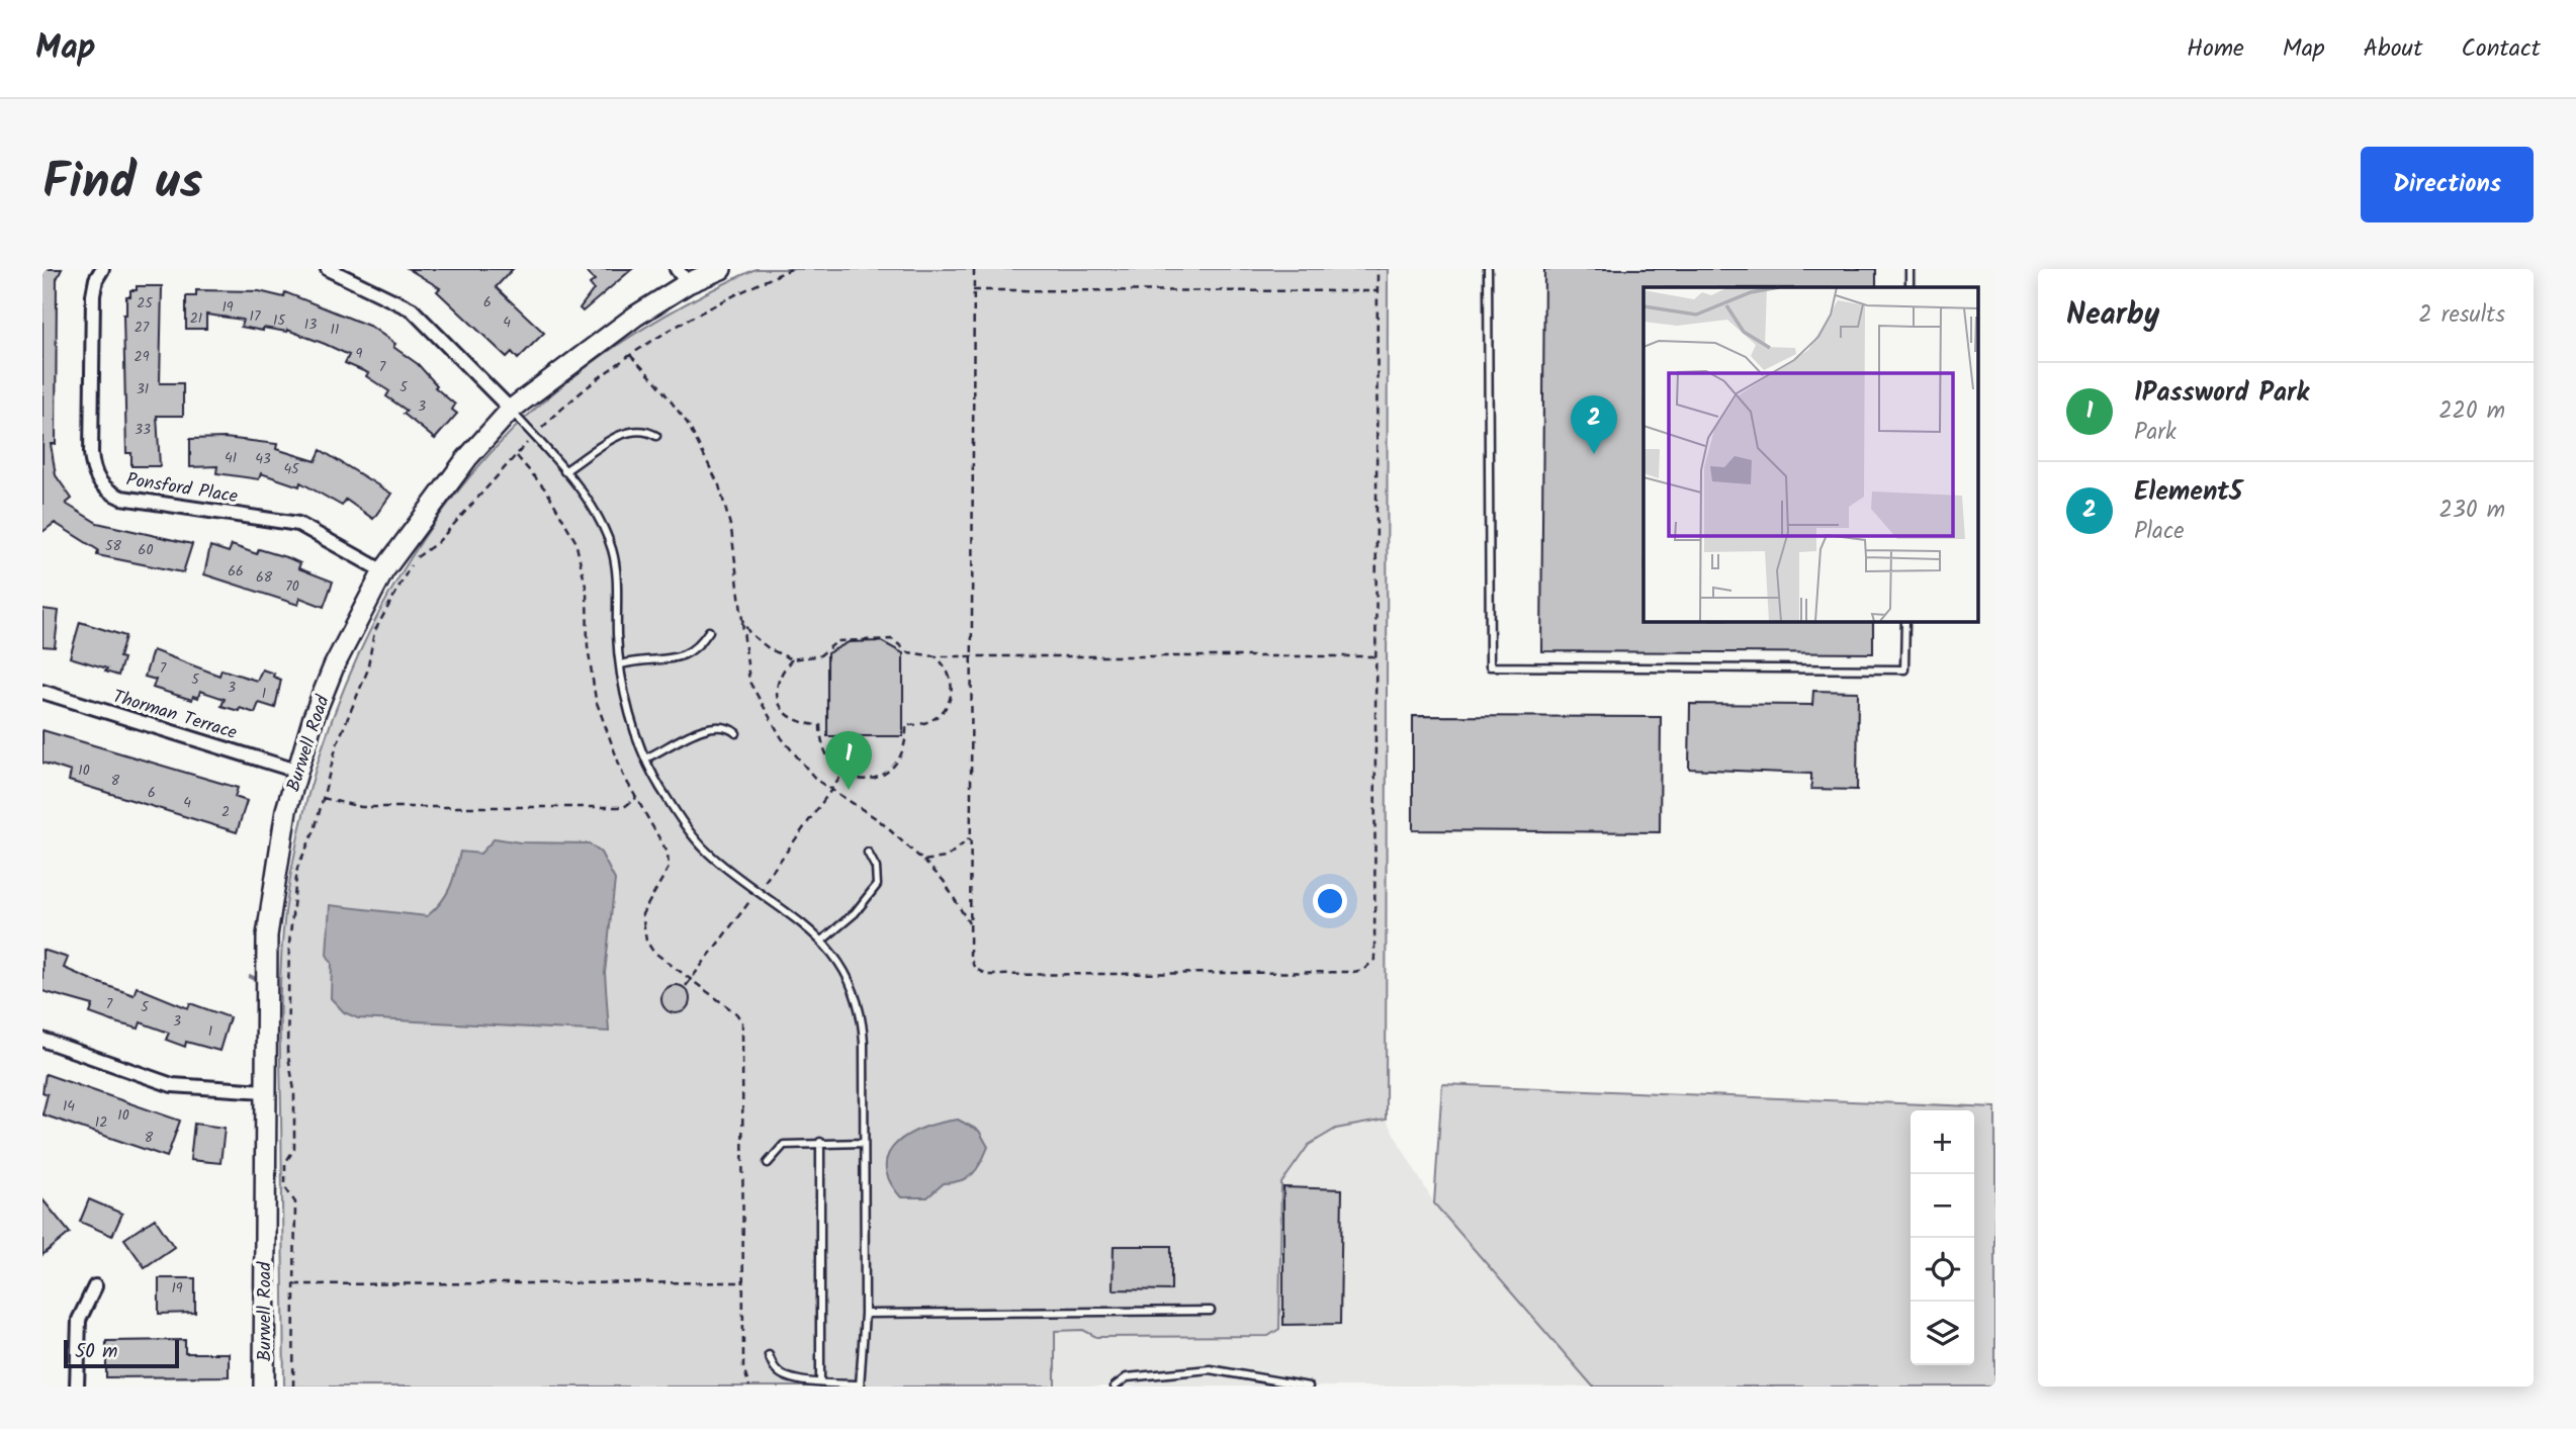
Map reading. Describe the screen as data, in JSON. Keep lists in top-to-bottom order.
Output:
{
  "streets": {
    "main road": ["Burwell Road"],
    "street": ["Ponsford Place", "Thorman Terrace"]
  },
  "crossings": [
    ["Ponsford Place", "Burwell Road"],
    ["Thorman Terrace", "Burwell Road"]
  ],
  "house_numbers": [
    "6",
    "25",
    "19",
    "17",
    "21",
    "15",
    "4",
    "13",
    "27",
    "11",
    "9",
    "29",
    "7",
    "5",
    "31",
    "3",
    "33",
    "41",
    "43",
    "45",
    "58",
    "60",
    "66",
    "68",
    "70",
    "7",
    "5",
    "3",
    "1",
    "10",
    "8",
    "6",
    "4",
    "2",
    "7",
    "5",
    "3",
    "1",
    "14",
    "10",
    "12",
    "8",
    "19"
  ],
  "scale_bar": "50 m",
  "page": {
    "header": "Map",
    "nav": [
      "Home",
      "Map",
      "About",
      "Contact"
    ],
    "title": "Find us",
    "buttons": "Directions",
    "heading": ["Nearby", "2 results"],
    "list": [
      {
        "mark": "1",
        "name": "1Password Park",
        "note": "Park",
        "value": "220 m"
      },
      {
        "mark": "2",
        "name": "Element5",
        "note": "Place",
        "value": "230 m"
      }
    ],
    "pins": ["2", "1"],
    "map_buttons": ["+", "−"],
    "scale": "50 m"
  }
}
